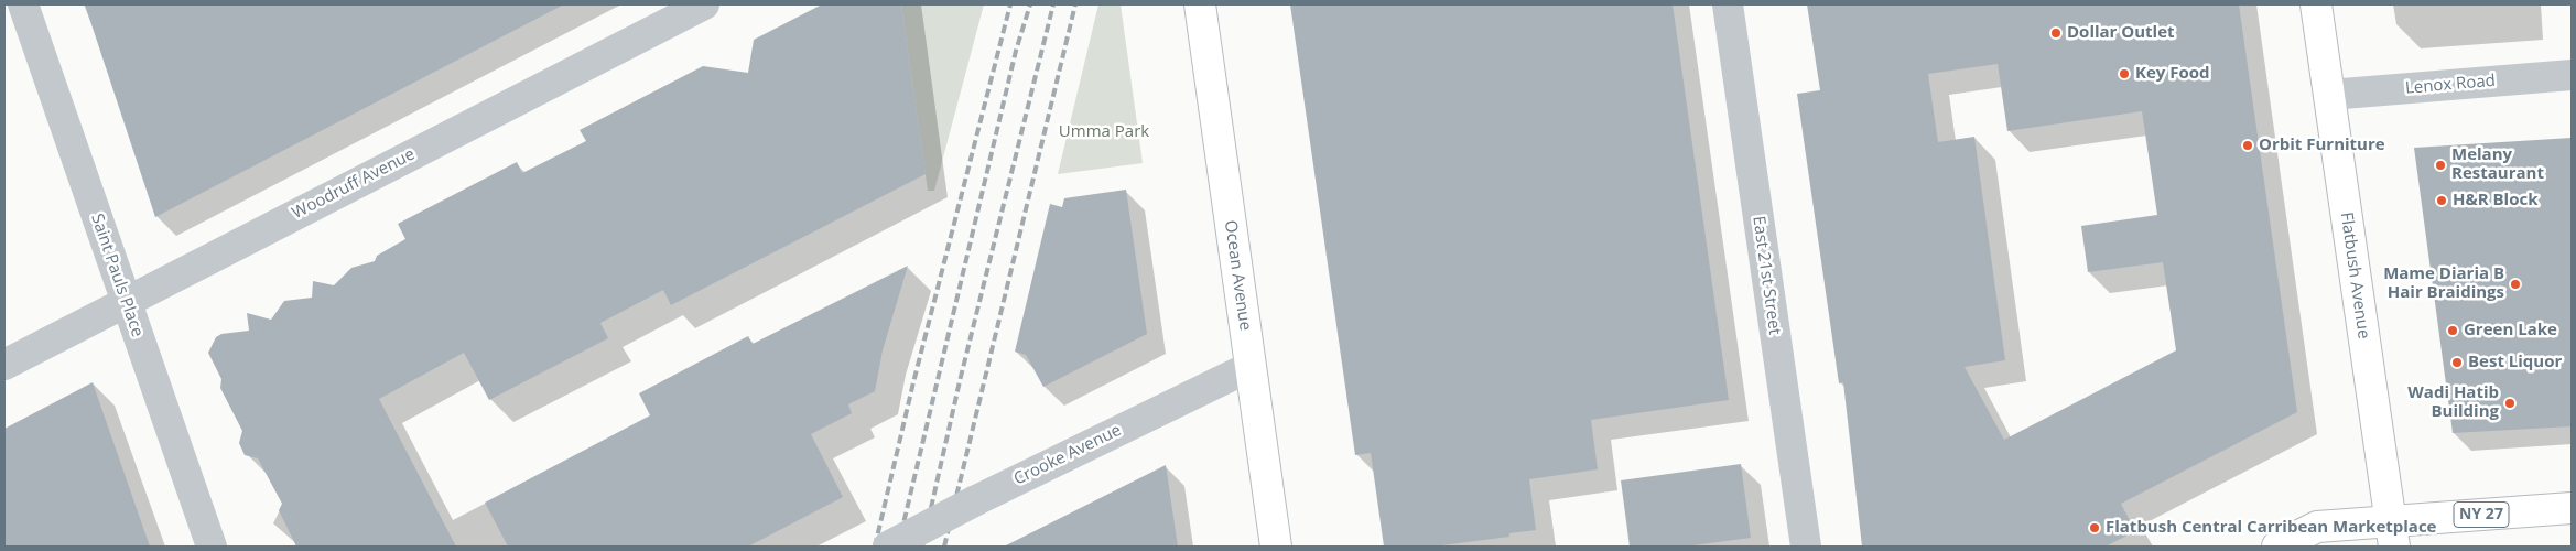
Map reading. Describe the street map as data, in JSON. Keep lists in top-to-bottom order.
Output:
{
  "streets": {
    "main road": ["Ocean Avenue", "Flatbush Avenue", "NY 27"],
    "street": [
      "Lenox Road",
      "Woodruff Avenue",
      "Saint Pauls Place",
      "East 21st Street",
      "Crooke Avenue"
    ]
  },
  "crossings": [
    ["Lenox Road", "Flatbush Avenue"],
    ["Woodruff Avenue", "Saint Pauls Place"],
    ["Ocean Avenue", "Crooke Avenue"],
    ["Flatbush Avenue", "NY 27"]
  ],
  "parks": ["Umma Park"],
  "places": [
    "Dollar Outlet",
    "Key Food",
    "Orbit Furniture",
    "Melany Restaurant",
    "H&R Block",
    "Mame Diaria B Hair Braidings",
    "Green Lake",
    "Best Liquor",
    "Wadi Hatib Building",
    "Flatbush Central Carribean Marketplace"
  ]
}
